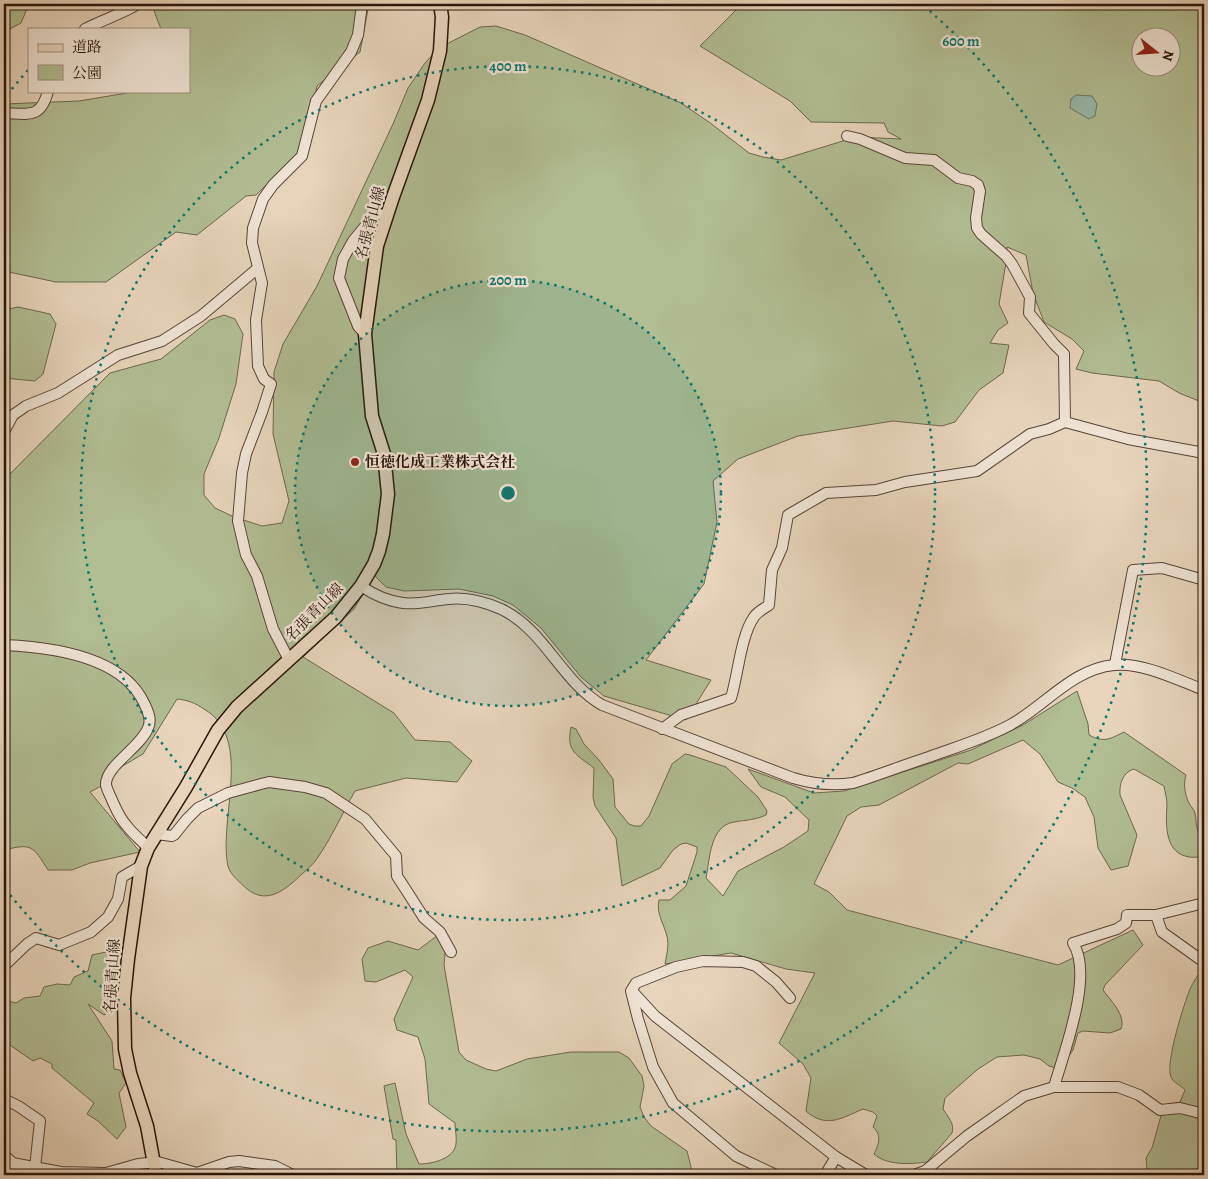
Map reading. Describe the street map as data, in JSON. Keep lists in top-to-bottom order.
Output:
{
  "streets": {
    "main road": ["名張青山線"]
  },
  "places": ["恒徳化成工業株式会社"],
  "legend": ["道路", "公園"],
  "north": "right",
  "rings": ["600 m", "400 m", "200 m"]
}
